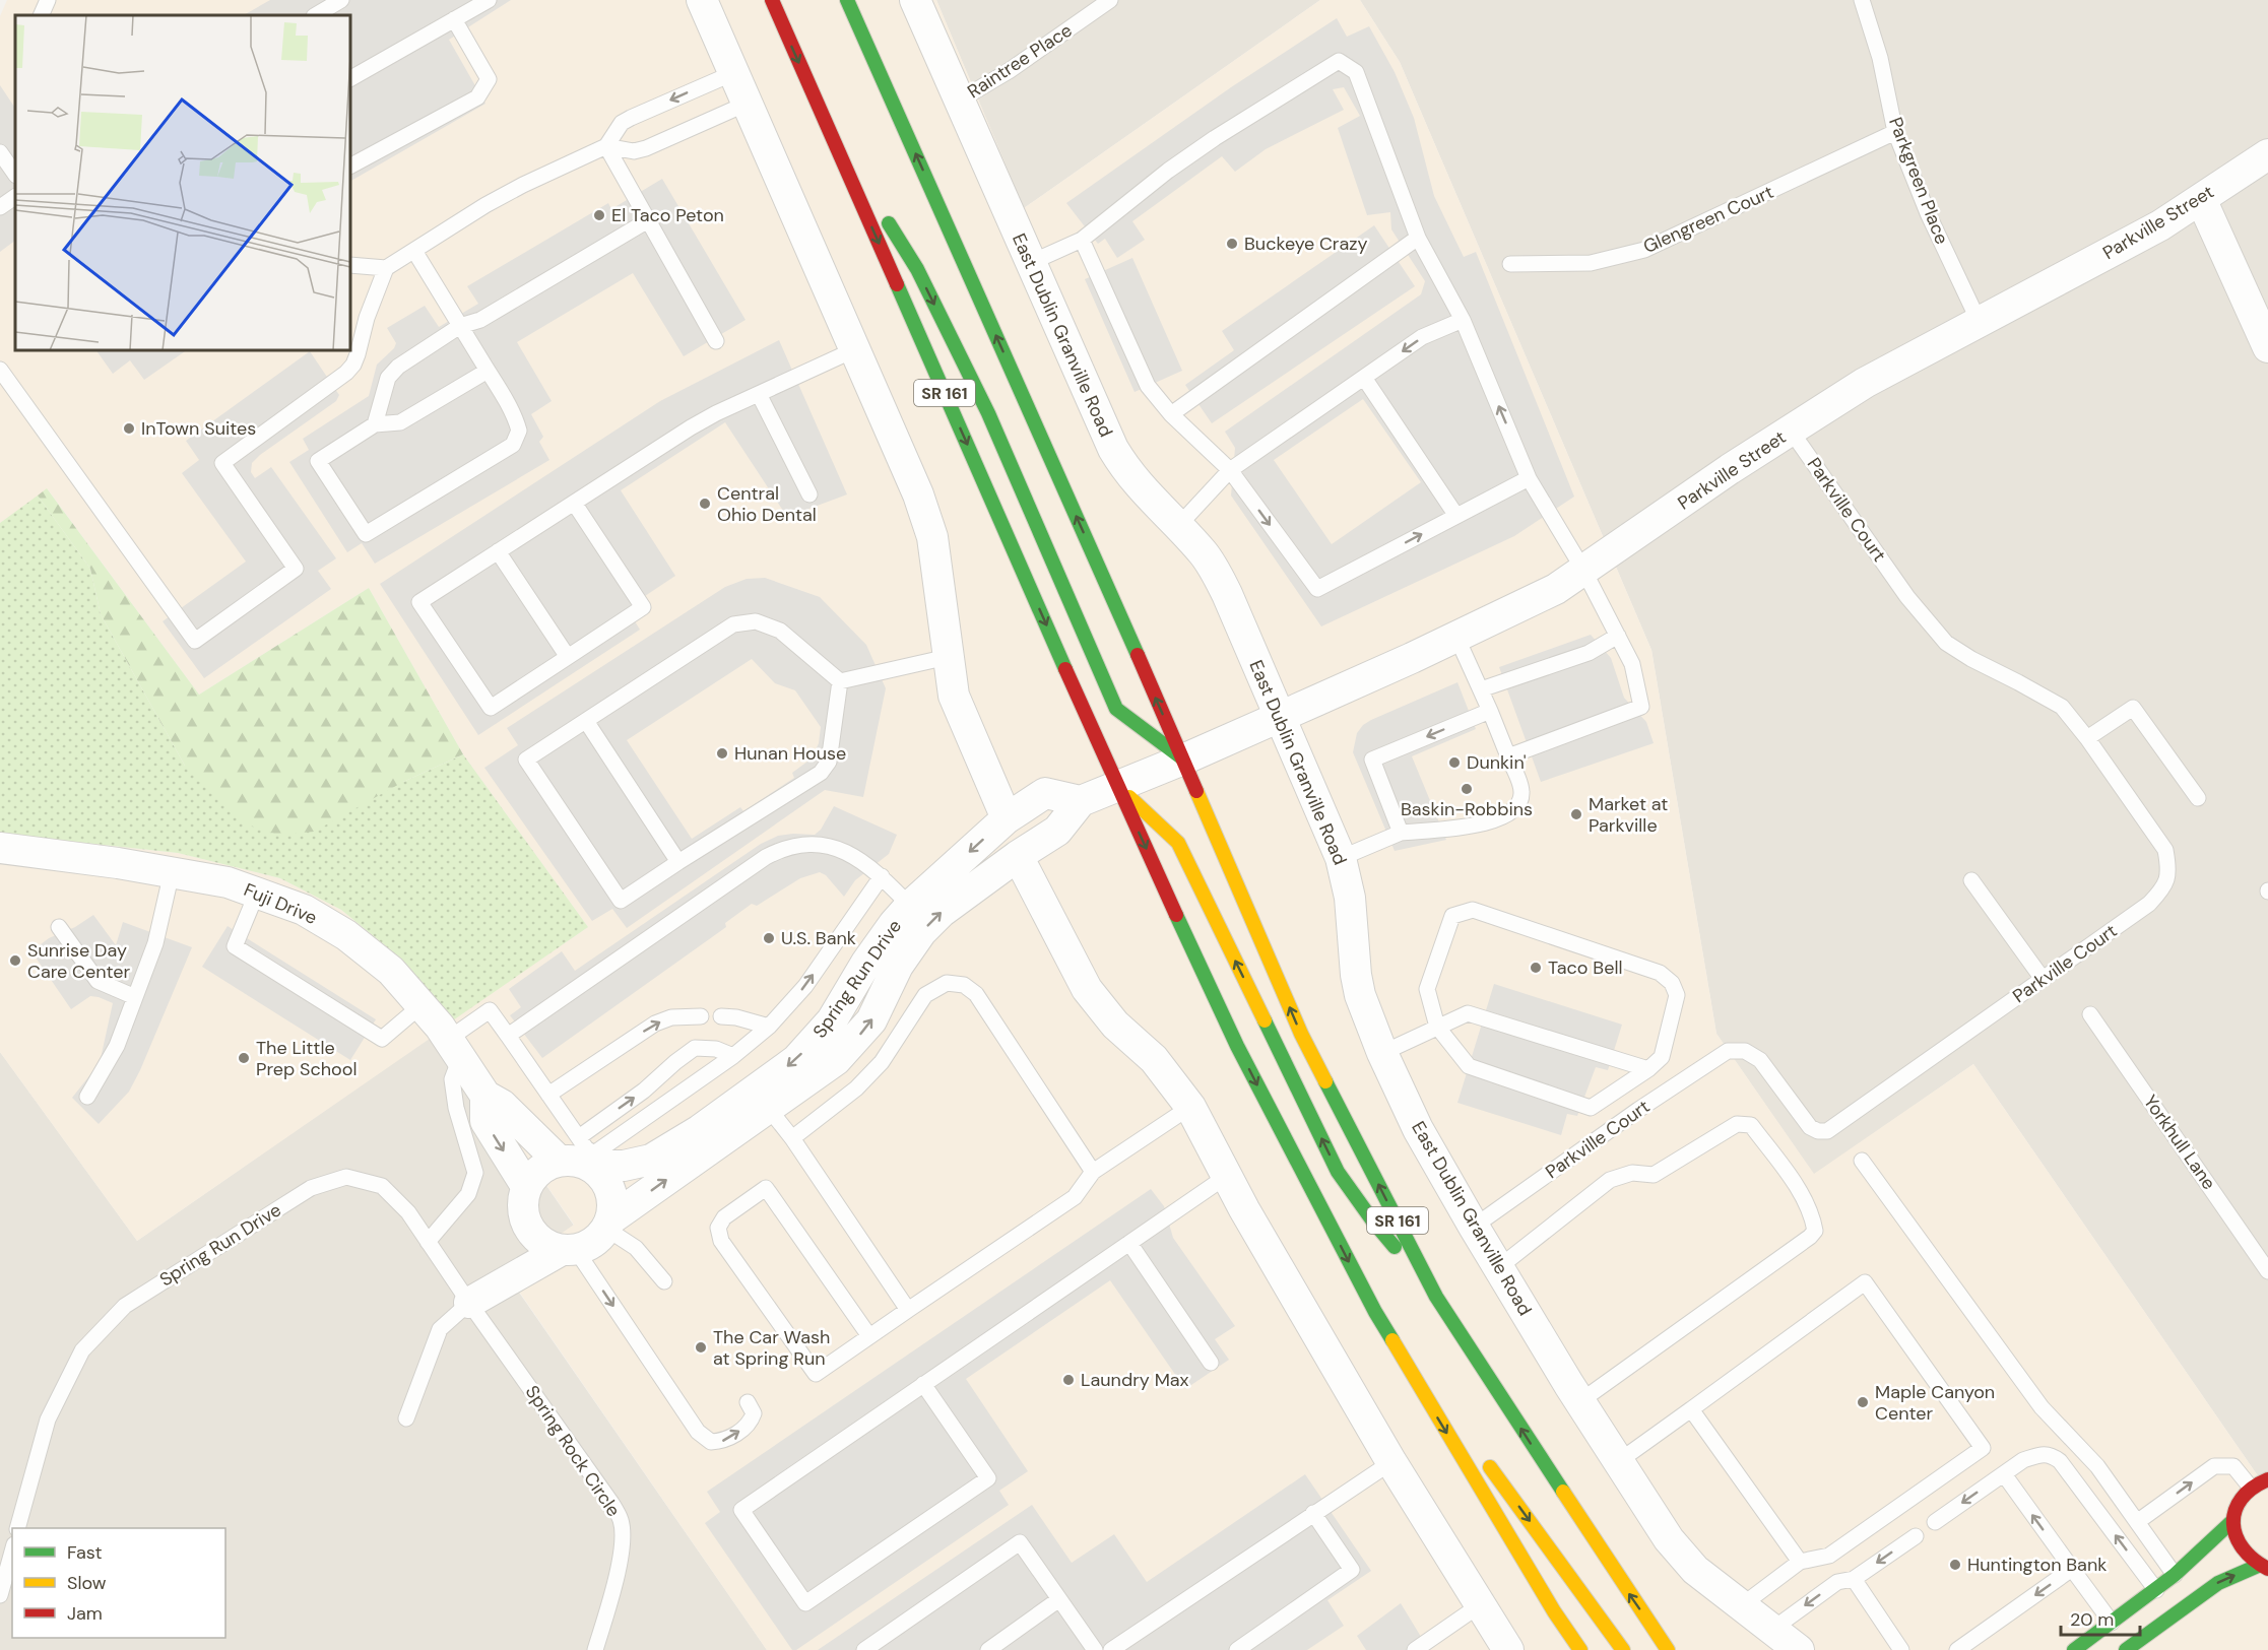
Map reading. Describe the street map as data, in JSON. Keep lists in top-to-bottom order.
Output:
{
  "streets": {
    "main road": ["SR 161"],
    "street": [
      "Parkville Street",
      "East Dublin Granville Road",
      "Fuji Drive",
      "Spring Run Drive"
    ],
    "lane": [
      "Raintree Place",
      "Parkgreen Place",
      "Glengreen Court",
      "Parkville Court",
      "Yorkhull Lane",
      "Spring Rock Circle"
    ]
  },
  "crossings": [
    ["Raintree Place", "East Dublin Granville Road"],
    ["Parkgreen Place", "Glengreen Court"],
    ["Parkgreen Place", "Parkville Street"],
    ["Parkville Street", "East Dublin Granville Road"],
    ["Parkville Street", "SR 161"],
    ["Parkville Street", "Parkville Court"],
    ["East Dublin Granville Road", "Parkville Court"],
    ["Fuji Drive", "Spring Run Drive"],
    ["Spring Run Drive", "Spring Rock Circle"]
  ],
  "places": [
    "El Taco Peton",
    "Buckeye Crazy",
    "InTown Suites",
    "Central Ohio Dental",
    "Hunan House",
    "Dunkin'",
    "Baskin-Robbins",
    "Market at Parkville",
    "U.S. Bank",
    "Sunrise Day Care Center",
    "Taco Bell",
    "The Little Prep School",
    "The Car Wash at Spring Run",
    "Laundry Max",
    "Maple Canyon Center",
    "Huntington Bank"
  ],
  "legend": ["Fast", "Slow", "Jam"],
  "scale_bar": "20 m"
}
